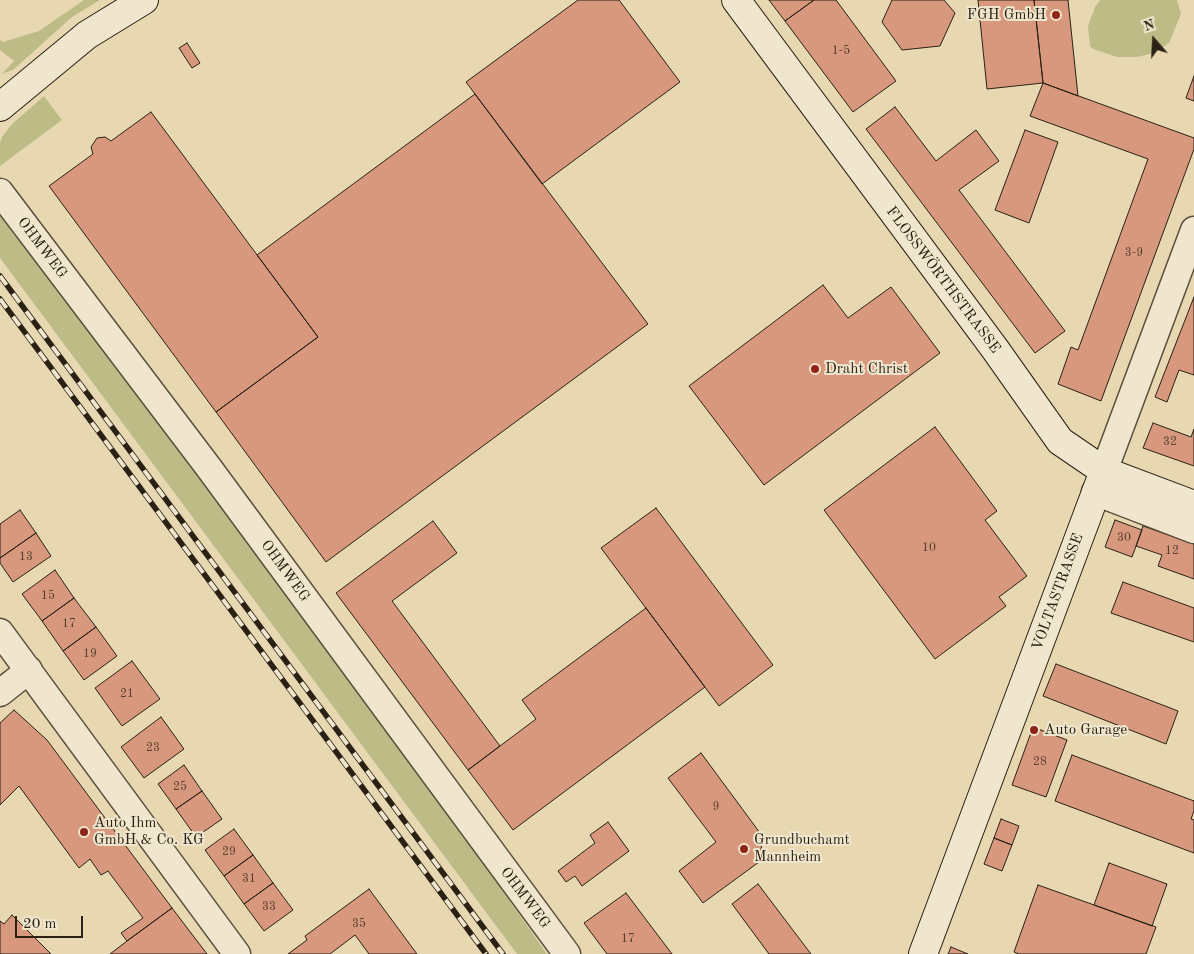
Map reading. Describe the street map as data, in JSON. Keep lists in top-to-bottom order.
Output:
{
  "streets": {
    "street": ["OHMWEG", "FLOSSWÖRTHSTRASSE", "VOLTASTRASSE"]
  },
  "crossings": [
    ["FLOSSWÖRTHSTRASSE", "VOLTASTRASSE"]
  ],
  "places": [
    "FGH GmbH",
    "Draht Christ",
    "Auto Garage",
    "Auto Ihm GmbH & Co. KG",
    "Grundbuchamt Mannheim"
  ],
  "house_numbers": [
    "1-5",
    "3-9",
    "32",
    "30",
    "10",
    "12",
    "13",
    "15",
    "17",
    "19",
    "21",
    "23",
    "28",
    "25",
    "9",
    "29",
    "31",
    "33",
    "35",
    "17"
  ],
  "scale_bar": "20 m",
  "north": "top"
}
